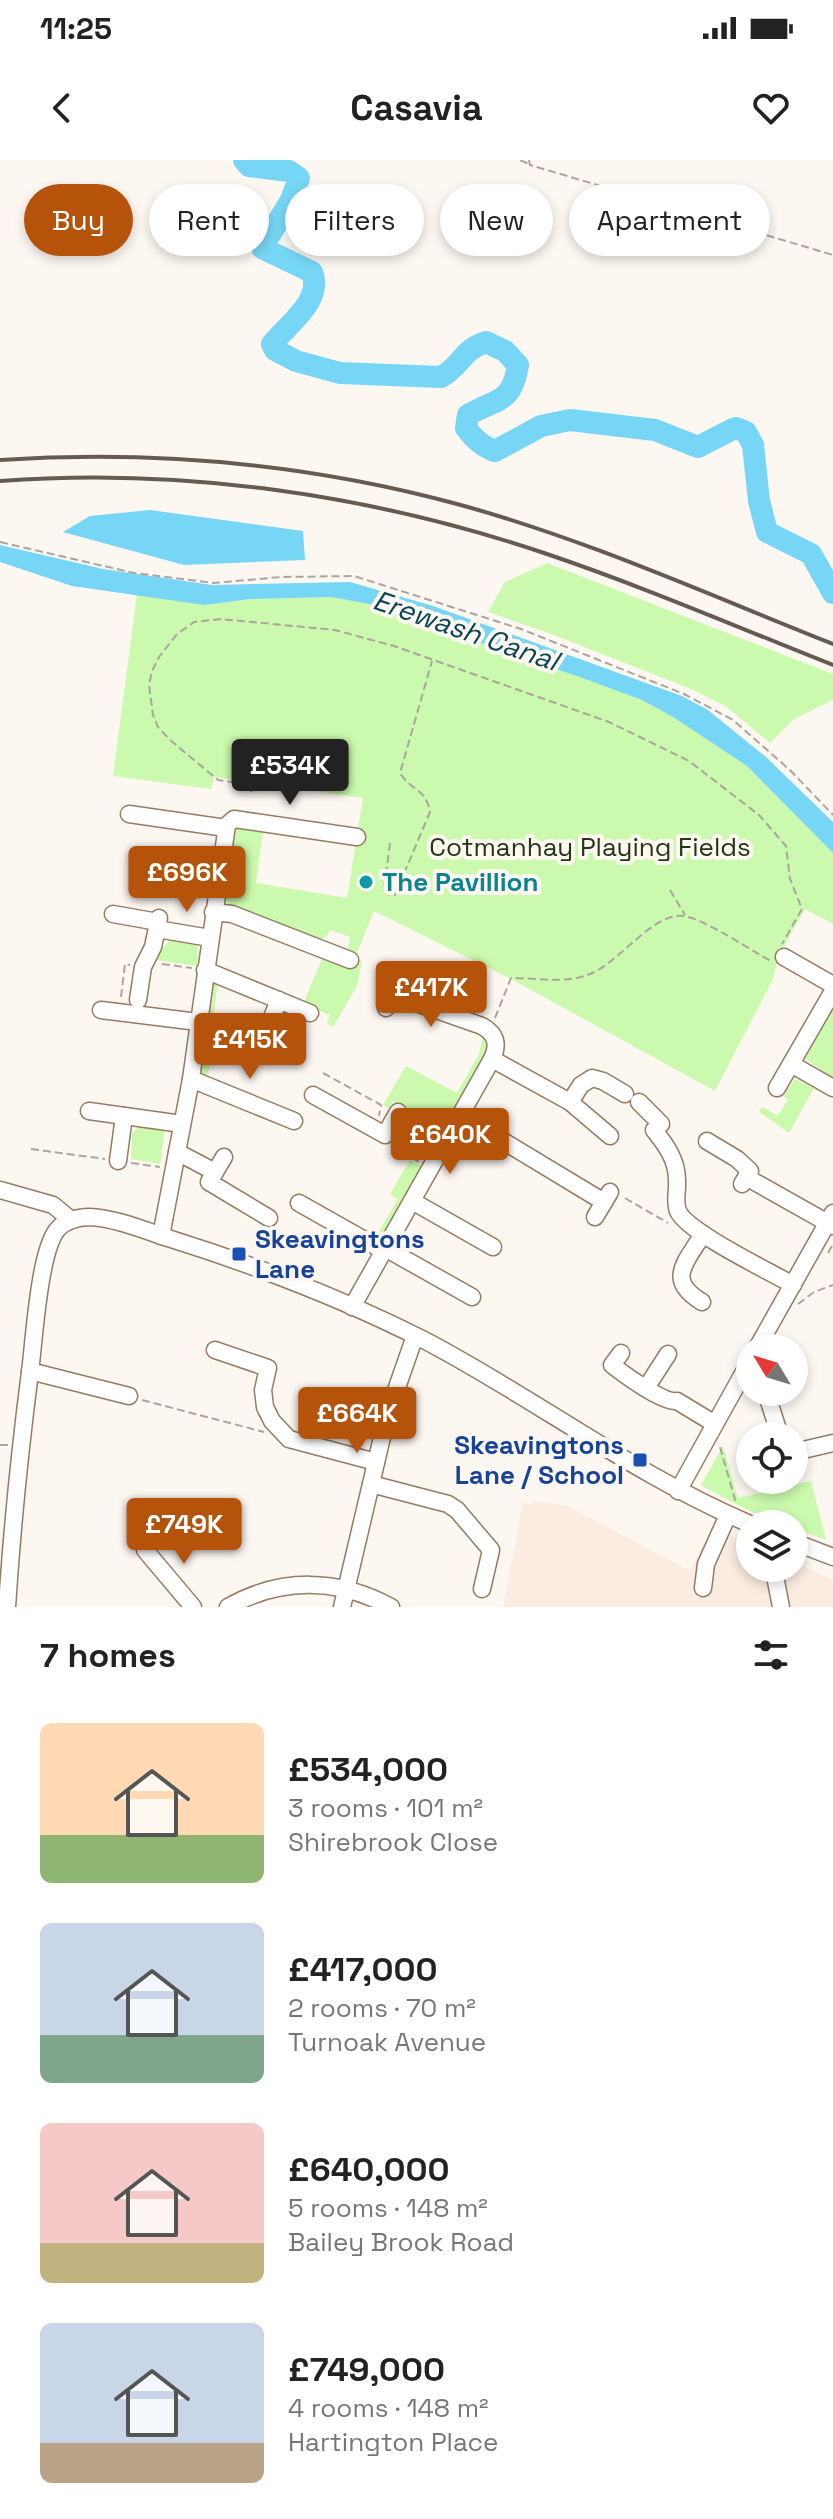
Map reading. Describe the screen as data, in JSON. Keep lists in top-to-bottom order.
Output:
{
  "water": ["Erewash Canal"],
  "parks": ["Cotmanhay Playing Fields"],
  "places": {
    "other": ["The Pavillion"],
    "transit": ["Skeavingtons Lane", "Skeavingtons Lane / School"]
  },
  "north": "top left",
  "page": {
    "status": "11:25",
    "header": "Casavia",
    "chip": [
      "Buy",
      "Rent",
      "Filters",
      "New",
      "Apartment"
    ],
    "price": [
      "£534K",
      "£696K",
      "£417K",
      "£415K",
      "£640K",
      "£664K",
      "£749K"
    ],
    "heading": "7 homes",
    "list": [
      {
        "name": "£534,000",
        "note": "3 rooms · 101 m² · Shirebrook Close"
      },
      {
        "name": "£417,000",
        "note": "2 rooms · 70 m² · Turnoak Avenue"
      },
      {
        "name": "£640,000",
        "note": "5 rooms · 148 m² · Bailey Brook Road"
      },
      {
        "name": "£749,000",
        "note": "4 rooms · 148 m² · Hartington Place"
      }
    ]
  }
}
